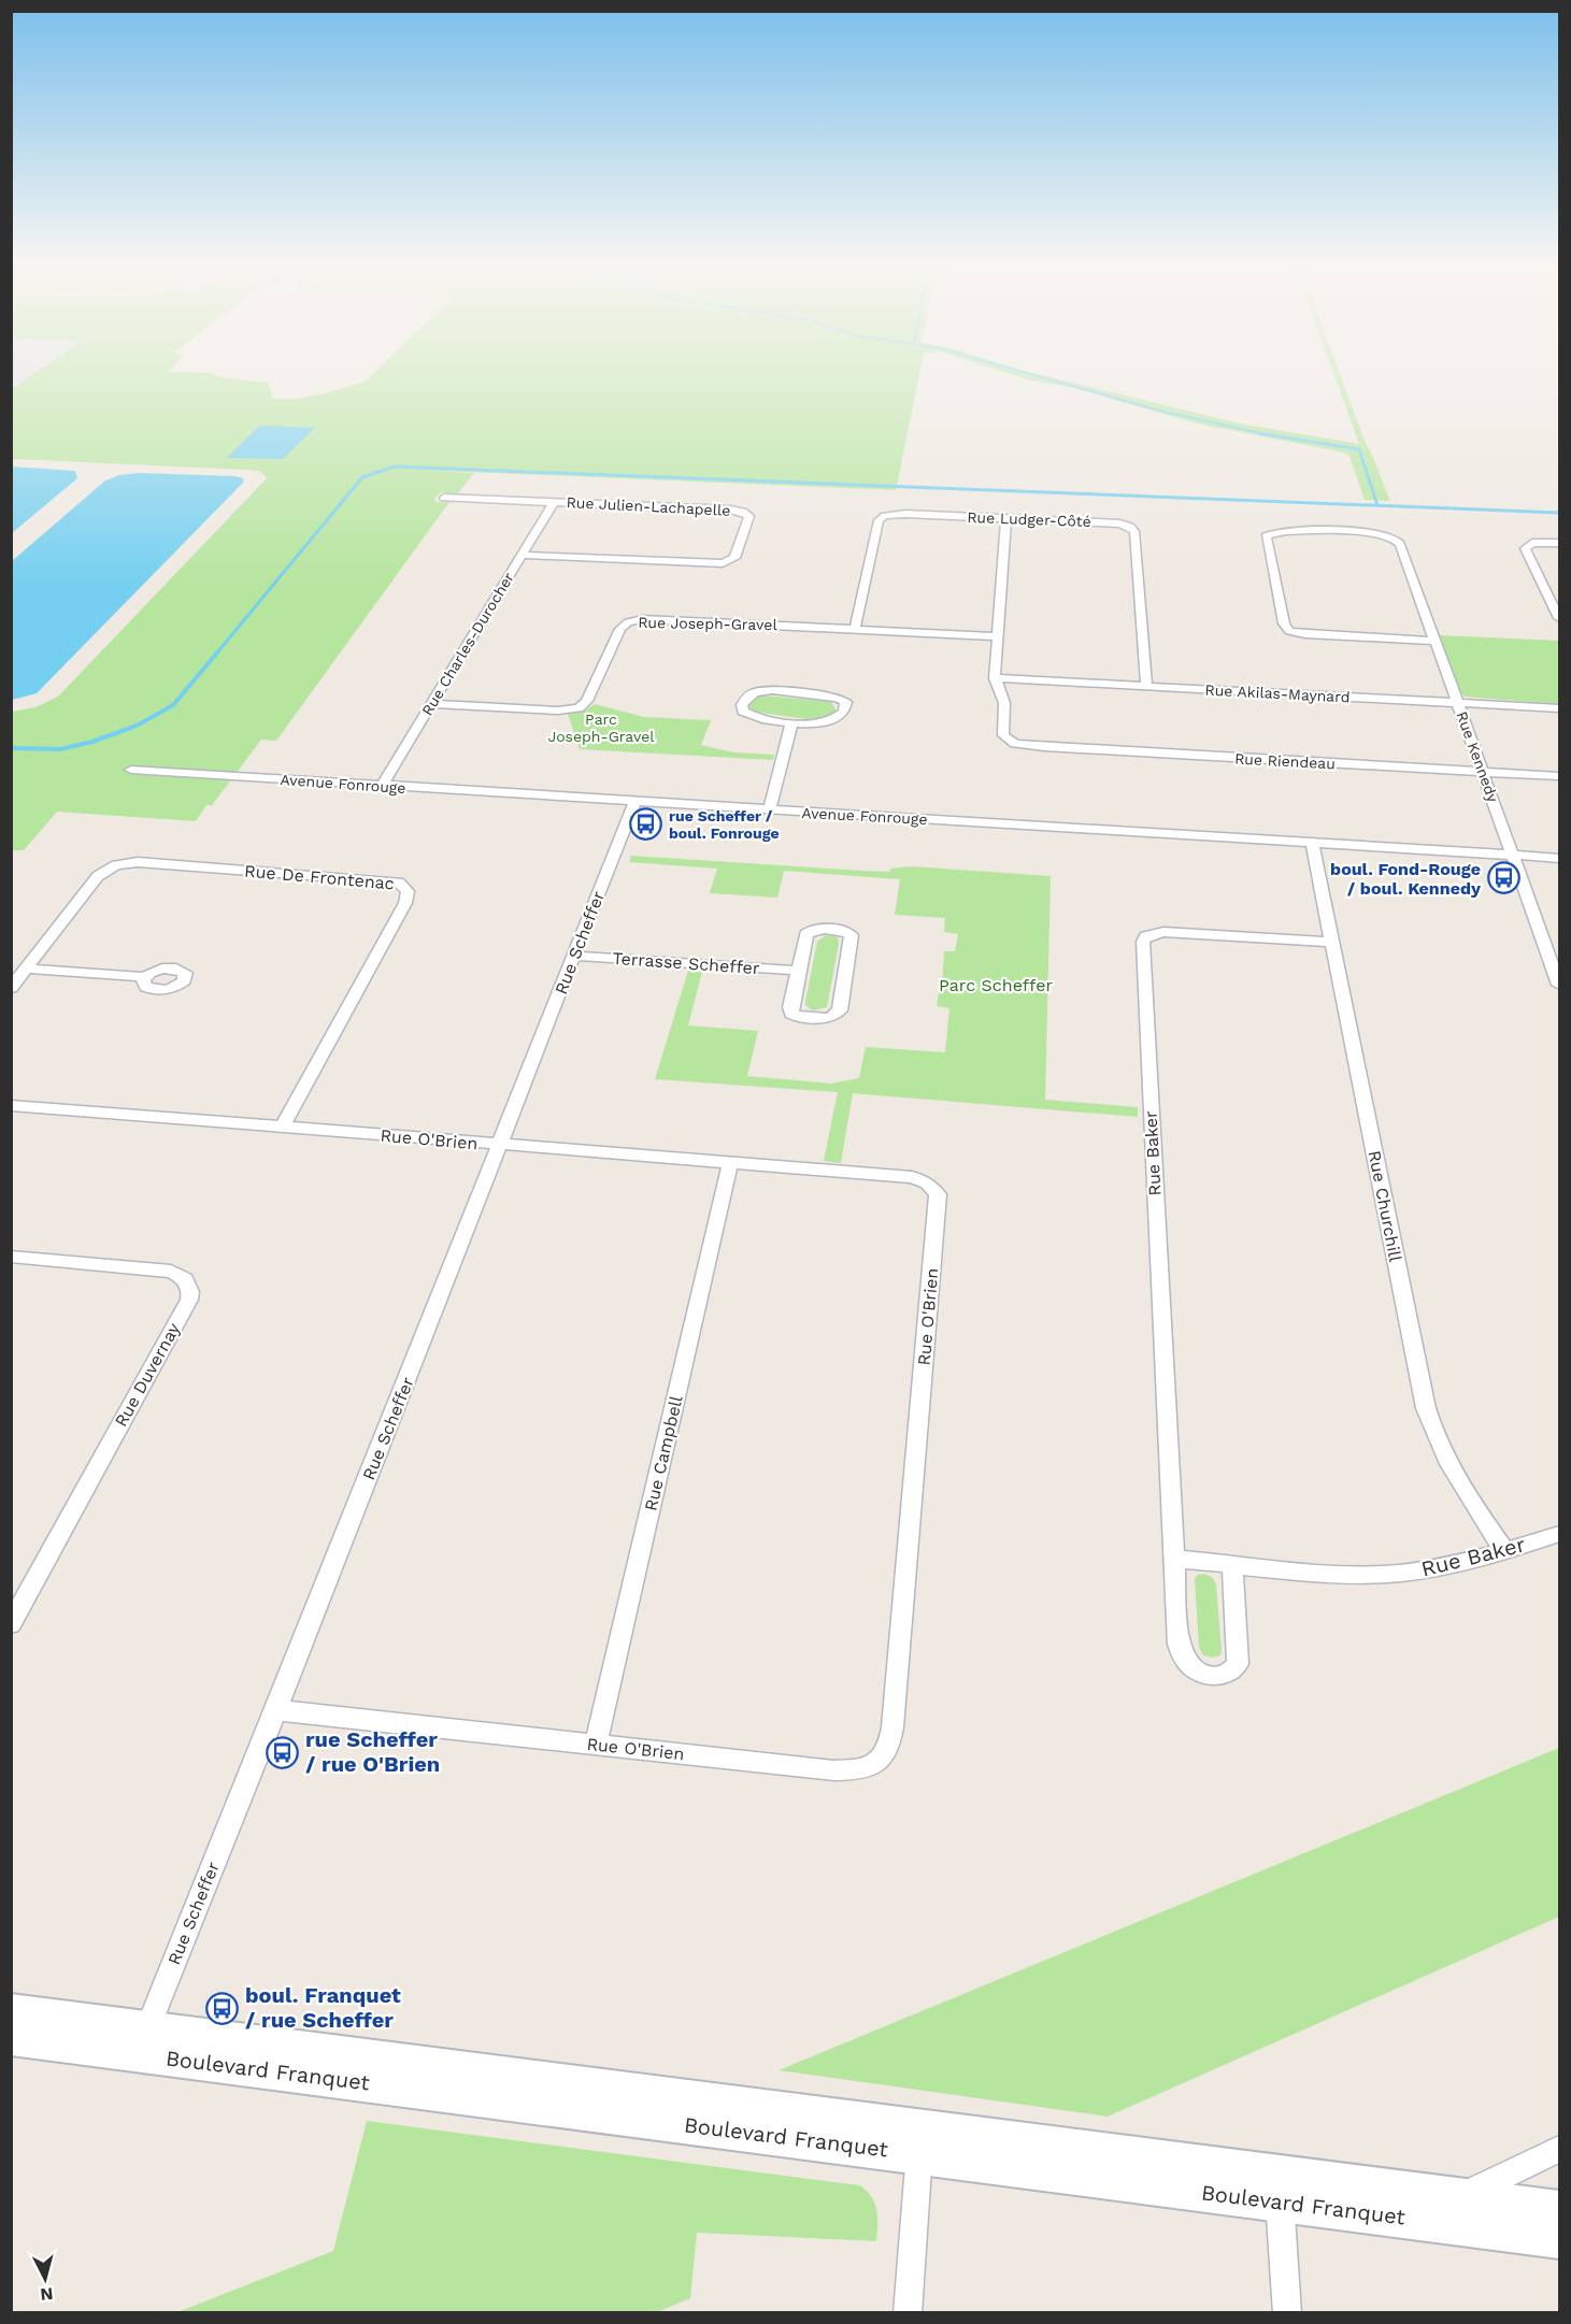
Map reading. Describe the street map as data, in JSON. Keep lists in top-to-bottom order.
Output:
{
  "streets": {
    "street": [
      "Rue Julien-Lachapelle",
      "Rue Ludger-Côté",
      "Rue Joseph-Gravel",
      "Rue Charles-Durocher",
      "Rue Akilas-Maynard",
      "Rue Kennedy",
      "Rue Riendeau",
      "Avenue Fonrouge",
      "Rue De Frontenac",
      "Rue Scheffer",
      "Terrasse Scheffer",
      "Rue O'Brien",
      "Rue Baker",
      "Rue Churchill",
      "Rue Duvernay",
      "Rue Campbell",
      "Boulevard Franquet"
    ]
  },
  "crossings": [
    ["Rue Julien-Lachapelle", "Rue Charles-Durocher"],
    ["Rue Ludger-Côté", "Rue Joseph-Gravel"],
    ["Rue Ludger-Côté", "Rue Akilas-Maynard"],
    ["Rue Joseph-Gravel", "Rue Charles-Durocher"],
    ["Rue Charles-Durocher", "Avenue Fonrouge"],
    ["Rue Akilas-Maynard", "Rue Kennedy"],
    ["Rue Akilas-Maynard", "Rue Riendeau"],
    ["Rue Kennedy", "Rue Riendeau"],
    ["Rue Kennedy", "Avenue Fonrouge"],
    ["Avenue Fonrouge", "Rue Scheffer"],
    ["Avenue Fonrouge", "Rue Churchill"],
    ["Rue De Frontenac", "Rue O'Brien"],
    ["Rue Scheffer", "Terrasse Scheffer"],
    ["Rue Scheffer", "Rue O'Brien"],
    ["Rue Scheffer", "Boulevard Franquet"],
    ["Rue O'Brien", "Rue Campbell"],
    ["Rue Baker", "Rue Churchill"]
  ],
  "parks": ["Parc Joseph-Gravel", "Parc Scheffer"],
  "places": {
    "bus stop": [
      "rue Scheffer / boul. Fonrouge",
      "boul. Fond-Rouge / boul. Kennedy",
      "rue Scheffer / rue O'Brien",
      "boul. Franquet / rue Scheffer"
    ]
  },
  "north": "bottom"
}
